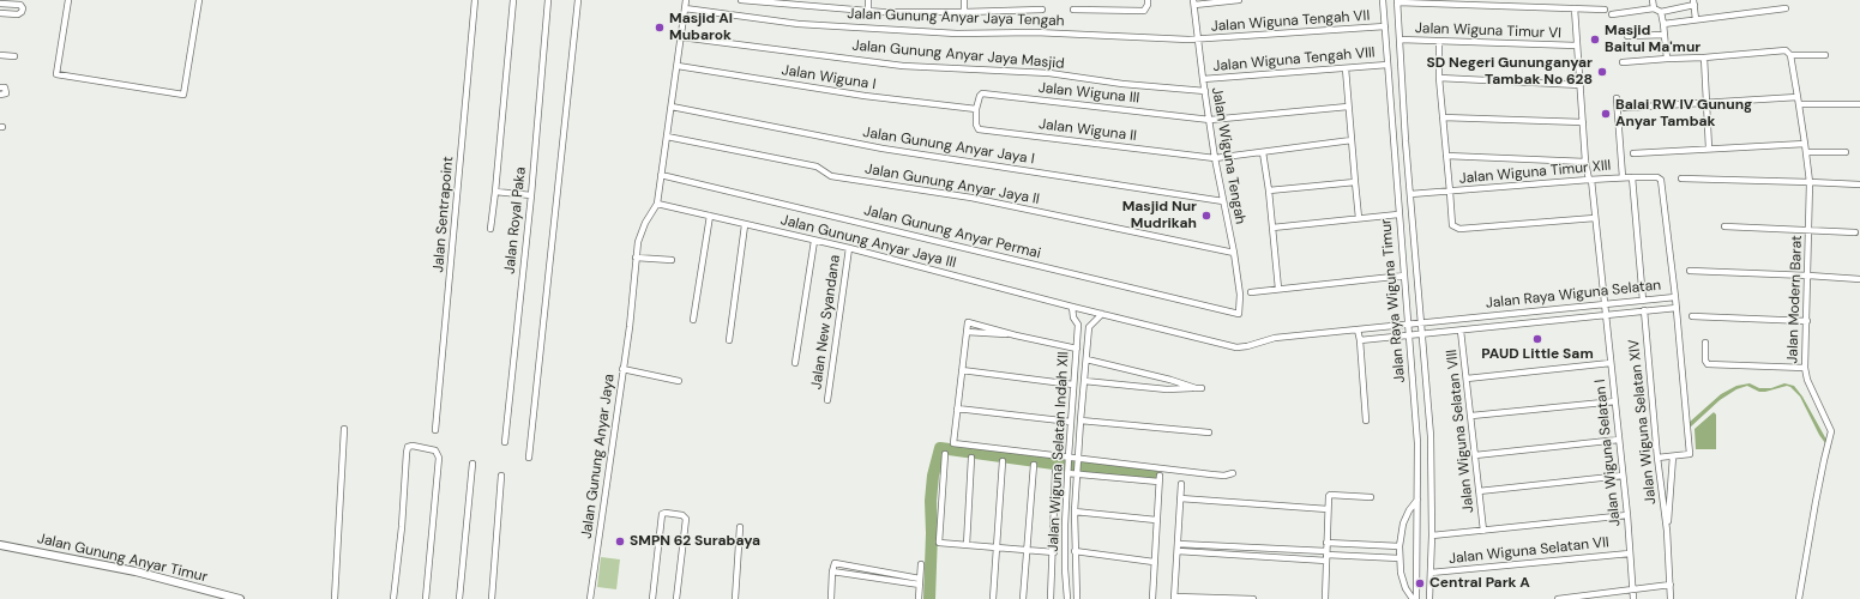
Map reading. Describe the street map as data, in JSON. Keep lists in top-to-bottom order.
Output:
{
  "streets": {
    "street": [
      "Jalan Gunung Anyar Jaya Tengah",
      "Jalan Wiguna Tengah VII",
      "Jalan Wiguna Timur VI",
      "Jalan Gunung Anyar Jaya Masjid",
      "Jalan Wiguna Tengah VIII",
      "Jalan Wiguna I",
      "Jalan Wiguna III",
      "Jalan Wiguna II",
      "Jalan Gunung Anyar Jaya I",
      "Jalan Wiguna Tengah",
      "Jalan Wiguna Timur XIII",
      "Jalan Gunung Anyar Jaya II",
      "Jalan Sentrapoint",
      "Jalan Royal Paka",
      "Jalan Gunung Anyar Permai",
      "Jalan Gunung Anyar Jaya III",
      "Jalan Raya Wiguna Selatan",
      "Jalan Modern Barat",
      "Jalan Raya Wiguna Timur",
      "Jalan New Syandana",
      "Jalan Wiguna Selatan XIV",
      "Jalan Wiguna Selatan VIII",
      "Jalan Wiguna Selatan Indah XII",
      "Jalan Wiguna Selatan I",
      "Jalan Gunung Anyar Jaya",
      "Jalan Wiguna Selatan VII",
      "Jalan Gunung Anyar Timur"
    ]
  },
  "crossings": [
    ["Jalan Gunung Anyar Jaya Tengah", "Jalan Wiguna Tengah VII"],
    ["Jalan Gunung Anyar Jaya Tengah", "Jalan Wiguna Tengah"],
    ["Jalan Gunung Anyar Jaya Tengah", "Jalan Gunung Anyar Jaya"],
    ["Jalan Wiguna Tengah VII", "Jalan Wiguna Tengah"],
    ["Jalan Wiguna Tengah VII", "Jalan Raya Wiguna Timur"],
    ["Jalan Wiguna Timur VI", "Jalan Raya Wiguna Timur"],
    ["Jalan Wiguna Timur VI", "Jalan Wiguna Selatan I"],
    ["Jalan Gunung Anyar Jaya Masjid", "Jalan Wiguna Tengah"],
    ["Jalan Gunung Anyar Jaya Masjid", "Jalan Gunung Anyar Jaya"],
    ["Jalan Wiguna Tengah VIII", "Jalan Wiguna Tengah"],
    ["Jalan Wiguna Tengah VIII", "Jalan Raya Wiguna Timur"],
    ["Jalan Wiguna I", "Jalan Wiguna III"],
    ["Jalan Wiguna I", "Jalan Wiguna II"],
    ["Jalan Wiguna I", "Jalan Gunung Anyar Jaya"],
    ["Jalan Wiguna III", "Jalan Wiguna II"],
    ["Jalan Wiguna III", "Jalan Wiguna Tengah"],
    ["Jalan Wiguna II", "Jalan Wiguna Tengah"],
    ["Jalan Gunung Anyar Jaya I", "Jalan Wiguna Tengah"],
    ["Jalan Gunung Anyar Jaya I", "Jalan Gunung Anyar Jaya"],
    ["Jalan Wiguna Tengah", "Jalan Gunung Anyar Jaya II"],
    ["Jalan Wiguna Tengah", "Jalan Gunung Anyar Permai"],
    ["Jalan Wiguna Timur XIII", "Jalan Raya Wiguna Selatan"],
    ["Jalan Wiguna Timur XIII", "Jalan Raya Wiguna Timur"],
    ["Jalan Wiguna Timur XIII", "Jalan Wiguna Selatan I"],
    ["Jalan Gunung Anyar Jaya II", "Jalan Gunung Anyar Jaya"],
    ["Jalan Gunung Anyar Permai", "Jalan Gunung Anyar Jaya"],
    ["Jalan Gunung Anyar Jaya III", "Jalan Raya Wiguna Selatan"],
    ["Jalan Gunung Anyar Jaya III", "Jalan New Syandana"],
    ["Jalan Gunung Anyar Jaya III", "Jalan Wiguna Selatan Indah XII"],
    ["Jalan Gunung Anyar Jaya III", "Jalan Gunung Anyar Jaya"],
    ["Jalan Raya Wiguna Selatan", "Jalan Raya Wiguna Timur"],
    ["Jalan Raya Wiguna Selatan", "Jalan Wiguna Selatan XIV"],
    ["Jalan Raya Wiguna Selatan", "Jalan Wiguna Selatan VIII"],
    ["Jalan Raya Wiguna Selatan", "Jalan Wiguna Selatan I"],
    ["Jalan Raya Wiguna Timur", "Jalan Wiguna Selatan VII"],
    ["Jalan Wiguna Selatan I", "Jalan Wiguna Selatan VII"]
  ],
  "places": [
    "Masjid Al Mubarok",
    "Masjid Baitul Ma'mur",
    "SD Negeri Gununganyar Tambak No 628",
    "Balai RW IV Gunung Anyar Tambak",
    "Masjid Nur Mudrikah",
    "PAUD Little Sam",
    "SMPN 62 Surabaya",
    "Central Park A"
  ]
}
